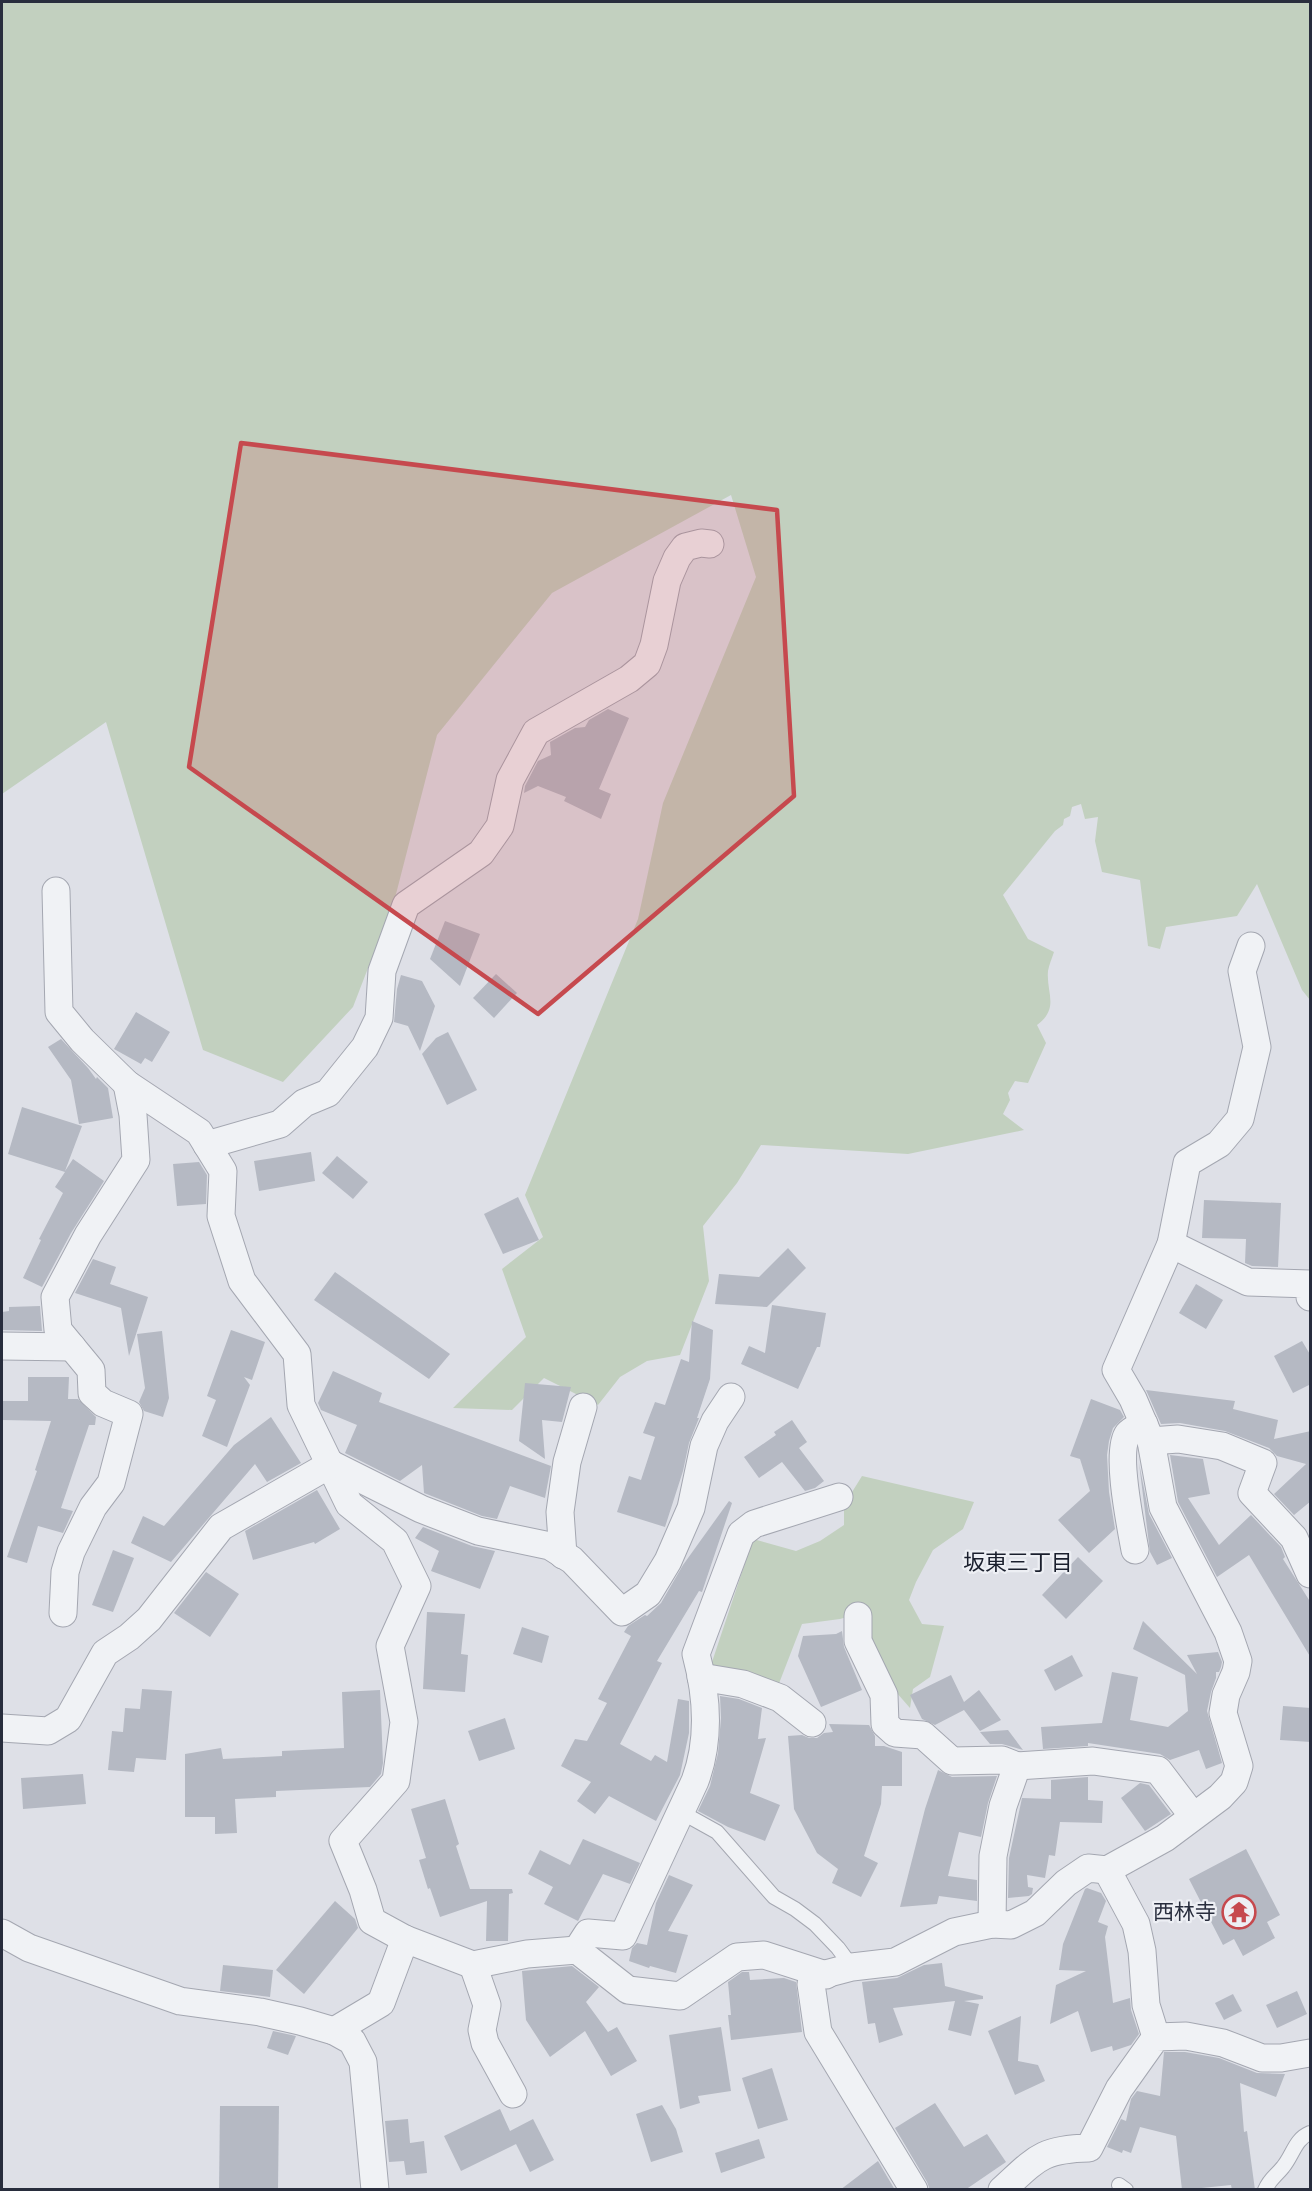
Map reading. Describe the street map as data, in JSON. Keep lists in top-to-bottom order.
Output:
{
  "districts": ["坂東三丁目"],
  "places": {
    "temple": ["西林寺"]
  }
}
